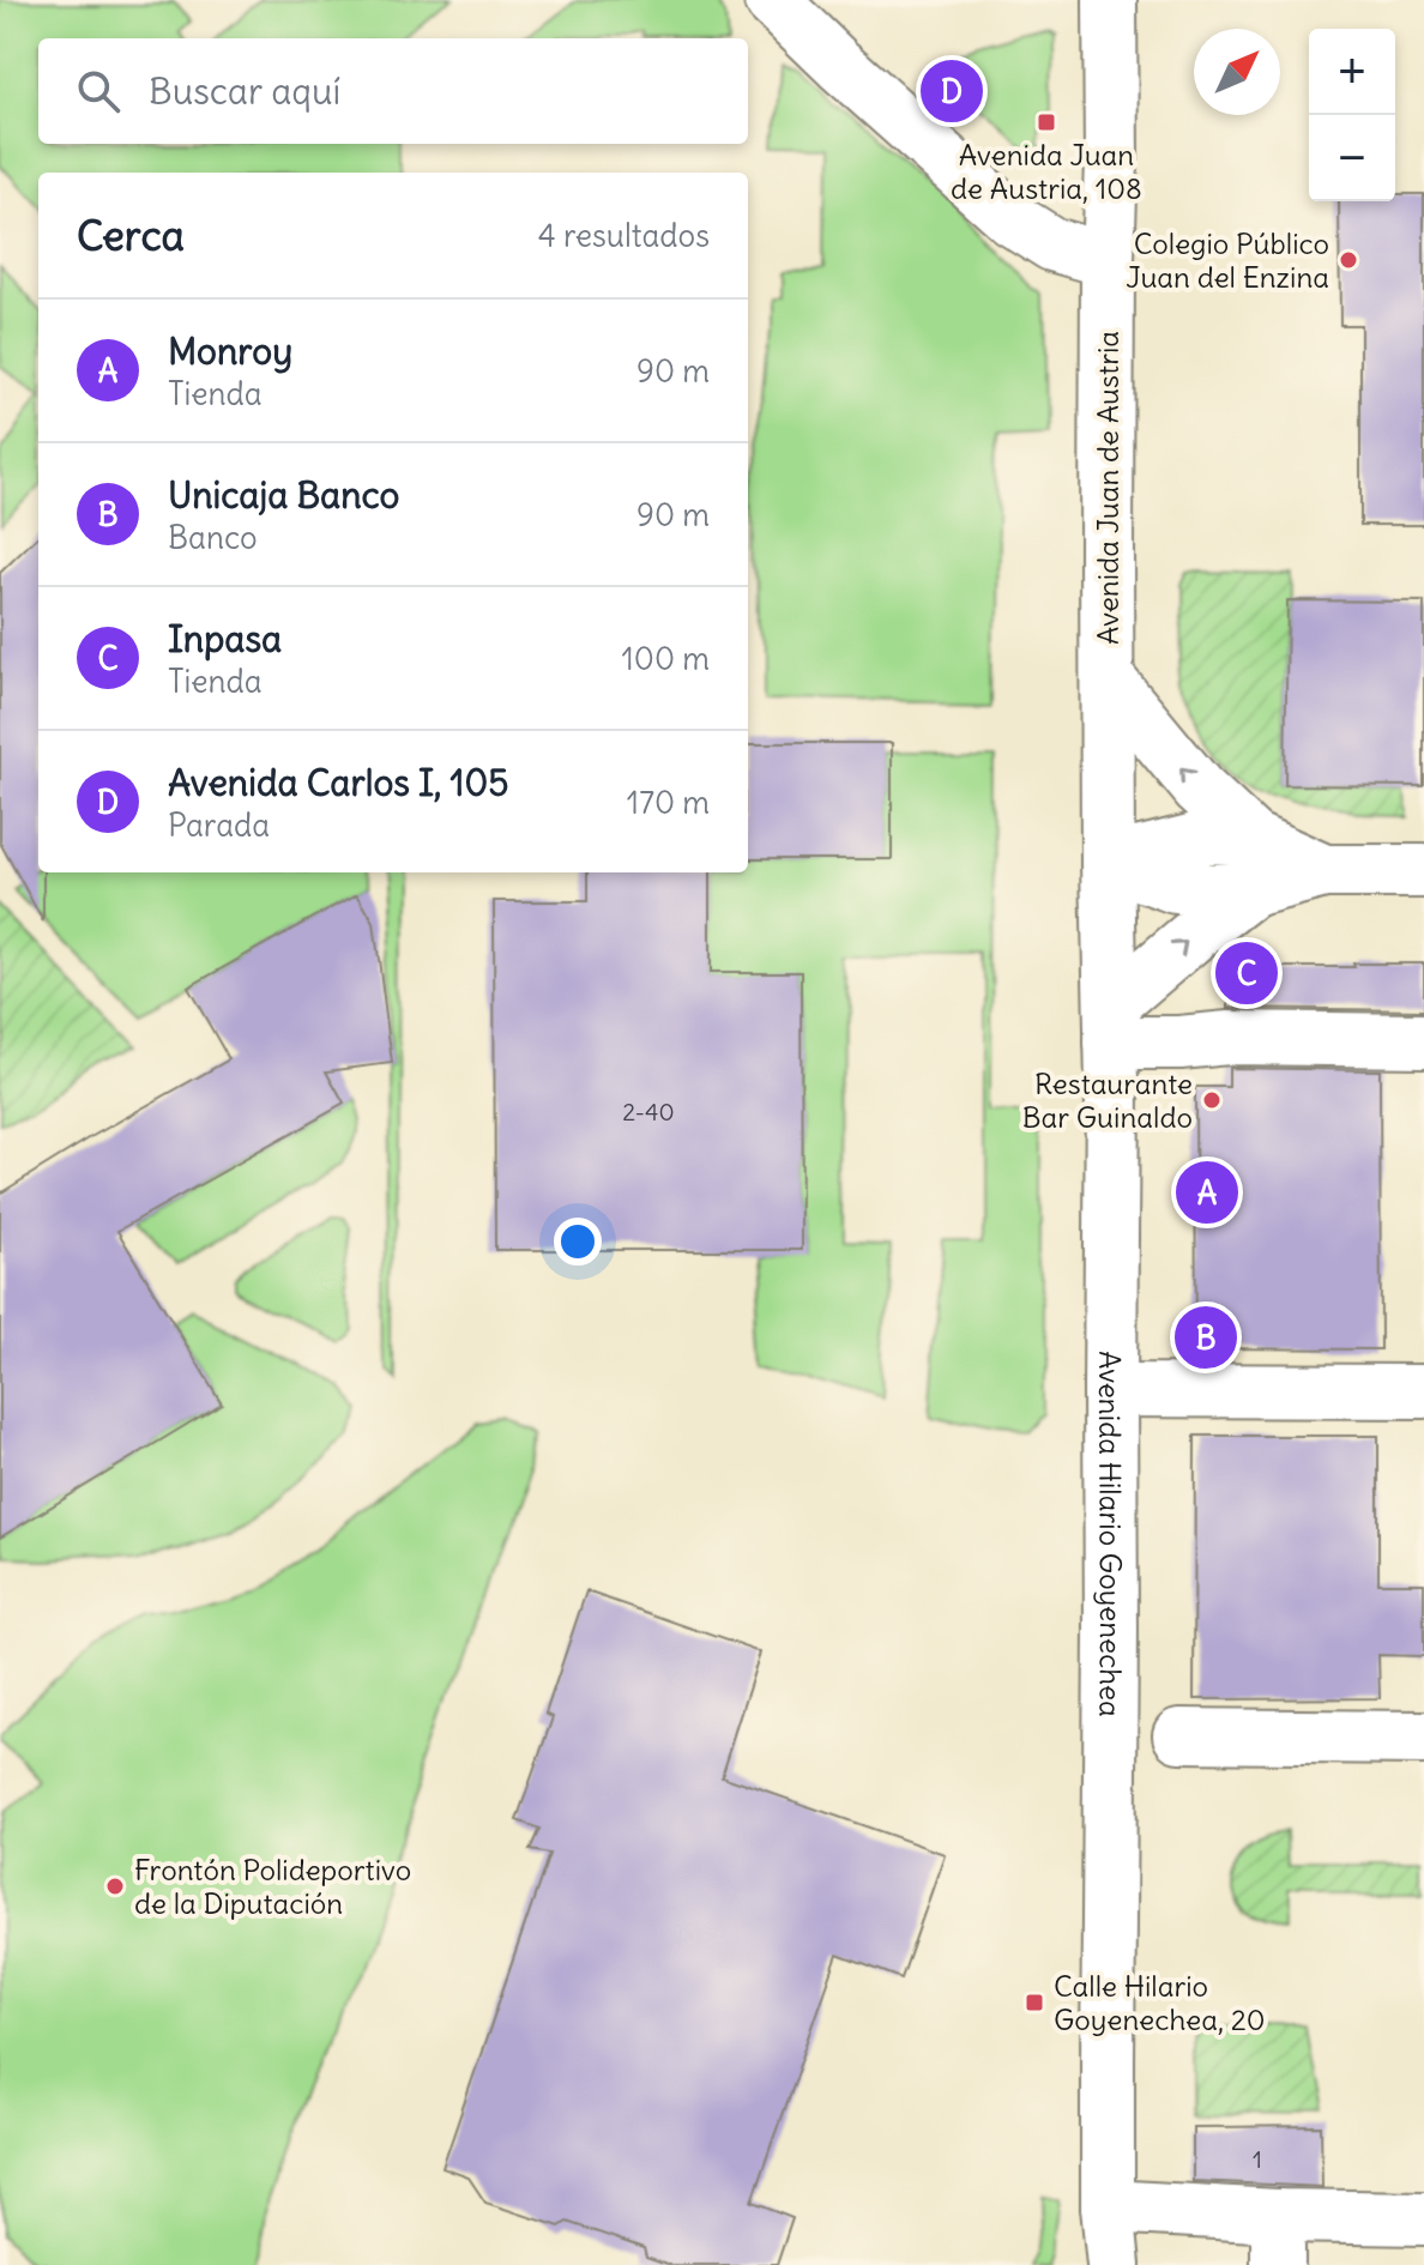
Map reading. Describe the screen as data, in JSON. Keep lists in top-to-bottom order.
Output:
{
  "streets": {
    "main road": ["Avenida Juan de Austria", "Avenida Hilario Goyenechea"]
  },
  "crossings": [
    ["Avenida Juan de Austria", "Avenida Hilario Goyenechea"]
  ],
  "places": {
    "transit": ["Avenida Juan de Austria, 108", "Calle Hilario Goyenechea, 20"],
    "other": ["Colegio Público Juan del Enzina", "Restaurante Bar Guinaldo", "Frontón Polideportivo de la Diputación"]
  },
  "house_numbers": ["2-40", "1"],
  "north": "top right",
  "page": {
    "map_buttons": ["+", "−"],
    "search": "Buscar aquí",
    "pins": [
      "D",
      "C",
      "A",
      "B"
    ],
    "heading": ["Cerca", "4 resultados"],
    "list": [
      {
        "mark": "A",
        "name": "Monroy",
        "note": "Tienda",
        "value": "90 m"
      },
      {
        "mark": "B",
        "name": "Unicaja Banco",
        "note": "Banco",
        "value": "90 m"
      },
      {
        "mark": "C",
        "name": "Inpasa",
        "note": "Tienda",
        "value": "100 m"
      },
      {
        "mark": "D",
        "name": "Avenida Carlos I, 105",
        "note": "Parada",
        "value": "170 m"
      }
    ]
  }
}
